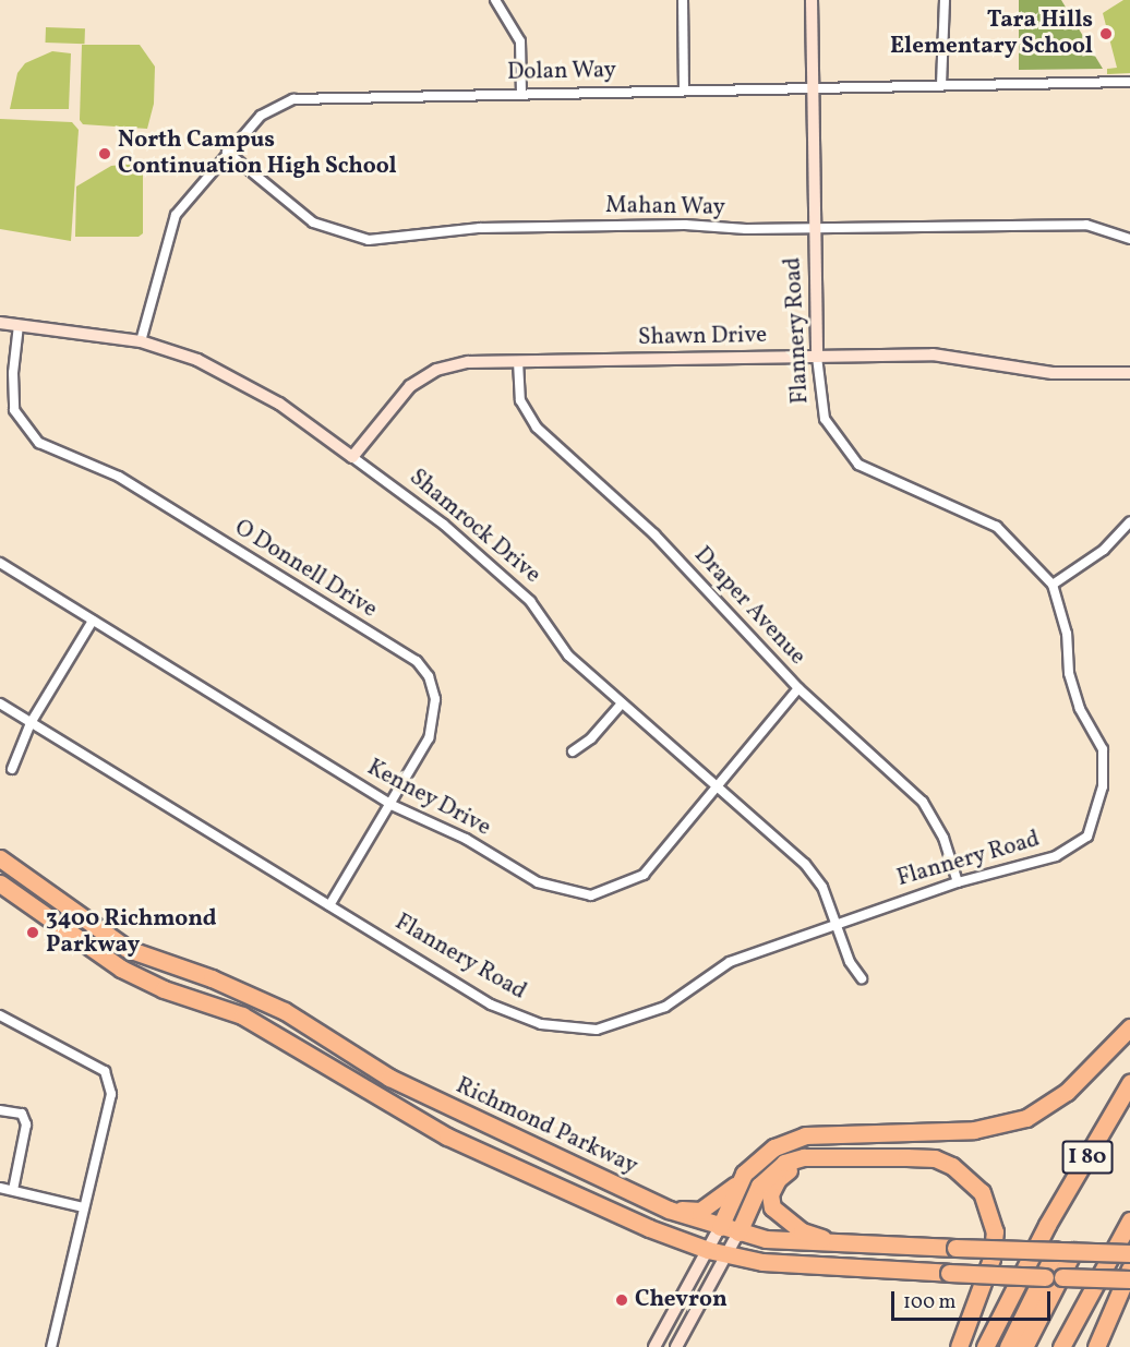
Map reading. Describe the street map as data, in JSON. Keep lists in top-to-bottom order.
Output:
{
  "streets": {
    "highway": ["Richmond Parkway", "I 80"],
    "street": [
      "Dolan Way",
      "Mahan Way",
      "Flannery Road",
      "Shawn Drive",
      "Shamrock Drive",
      "O Donnell Drive",
      "Draper Avenue",
      "Kenney Drive"
    ]
  },
  "crossings": [
    ["Dolan Way", "Mahan Way"],
    ["Dolan Way", "Flannery Road"],
    ["Dolan Way", "Shamrock Drive"],
    ["Mahan Way", "Flannery Road"],
    ["Flannery Road", "Shawn Drive"],
    ["Flannery Road", "Shamrock Drive"],
    ["Flannery Road", "O Donnell Drive"],
    ["Flannery Road", "Draper Avenue"],
    ["Shawn Drive", "Shamrock Drive"],
    ["Shawn Drive", "Draper Avenue"],
    ["Shamrock Drive", "O Donnell Drive"],
    ["Shamrock Drive", "Kenney Drive"],
    ["O Donnell Drive", "Kenney Drive"],
    ["Draper Avenue", "Kenney Drive"]
  ],
  "places": [
    "Tara Hills Elementary School",
    "North Campus Continuation High School",
    "3400 Richmond Parkway",
    "Chevron"
  ],
  "scale_bar": "100 m"
}
